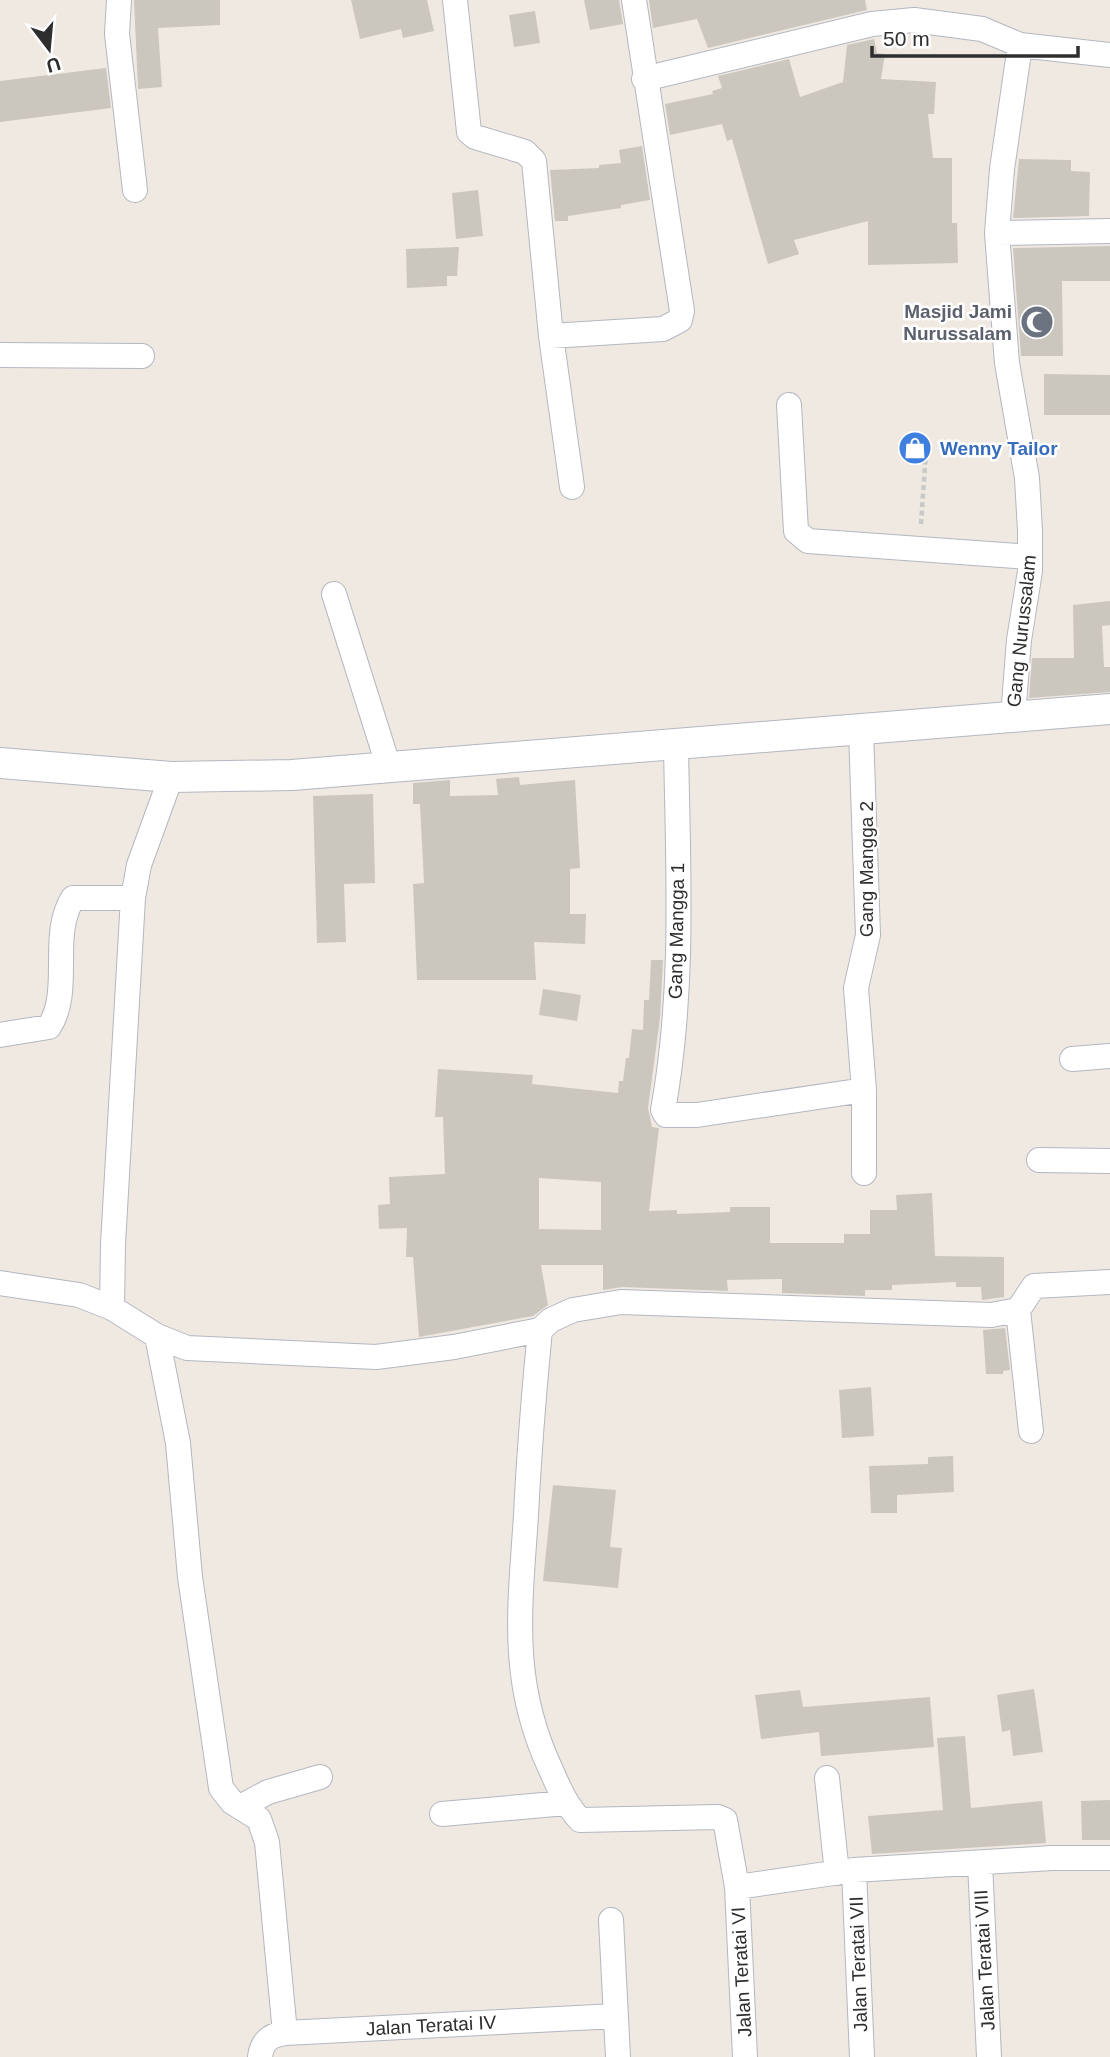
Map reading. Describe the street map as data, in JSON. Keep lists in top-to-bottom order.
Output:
{
  "streets": {
    "street": [
      "Gang Nurussalam",
      "Gang Mangga 2",
      "Gang Mangga 1",
      "Jalan Teratai VIII",
      "Jalan Teratai VII",
      "Jalan Teratai VI",
      "Jalan Teratai IV"
    ]
  },
  "crossings": [
    ["Gang Mangga 2", "Gang Mangga 1"]
  ],
  "places": {
    "mosque": ["Masjid Jami Nurussalam"],
    "shop": ["Wenny Tailor"]
  },
  "scale_bar": "50 m",
  "north": "bottom"
}
